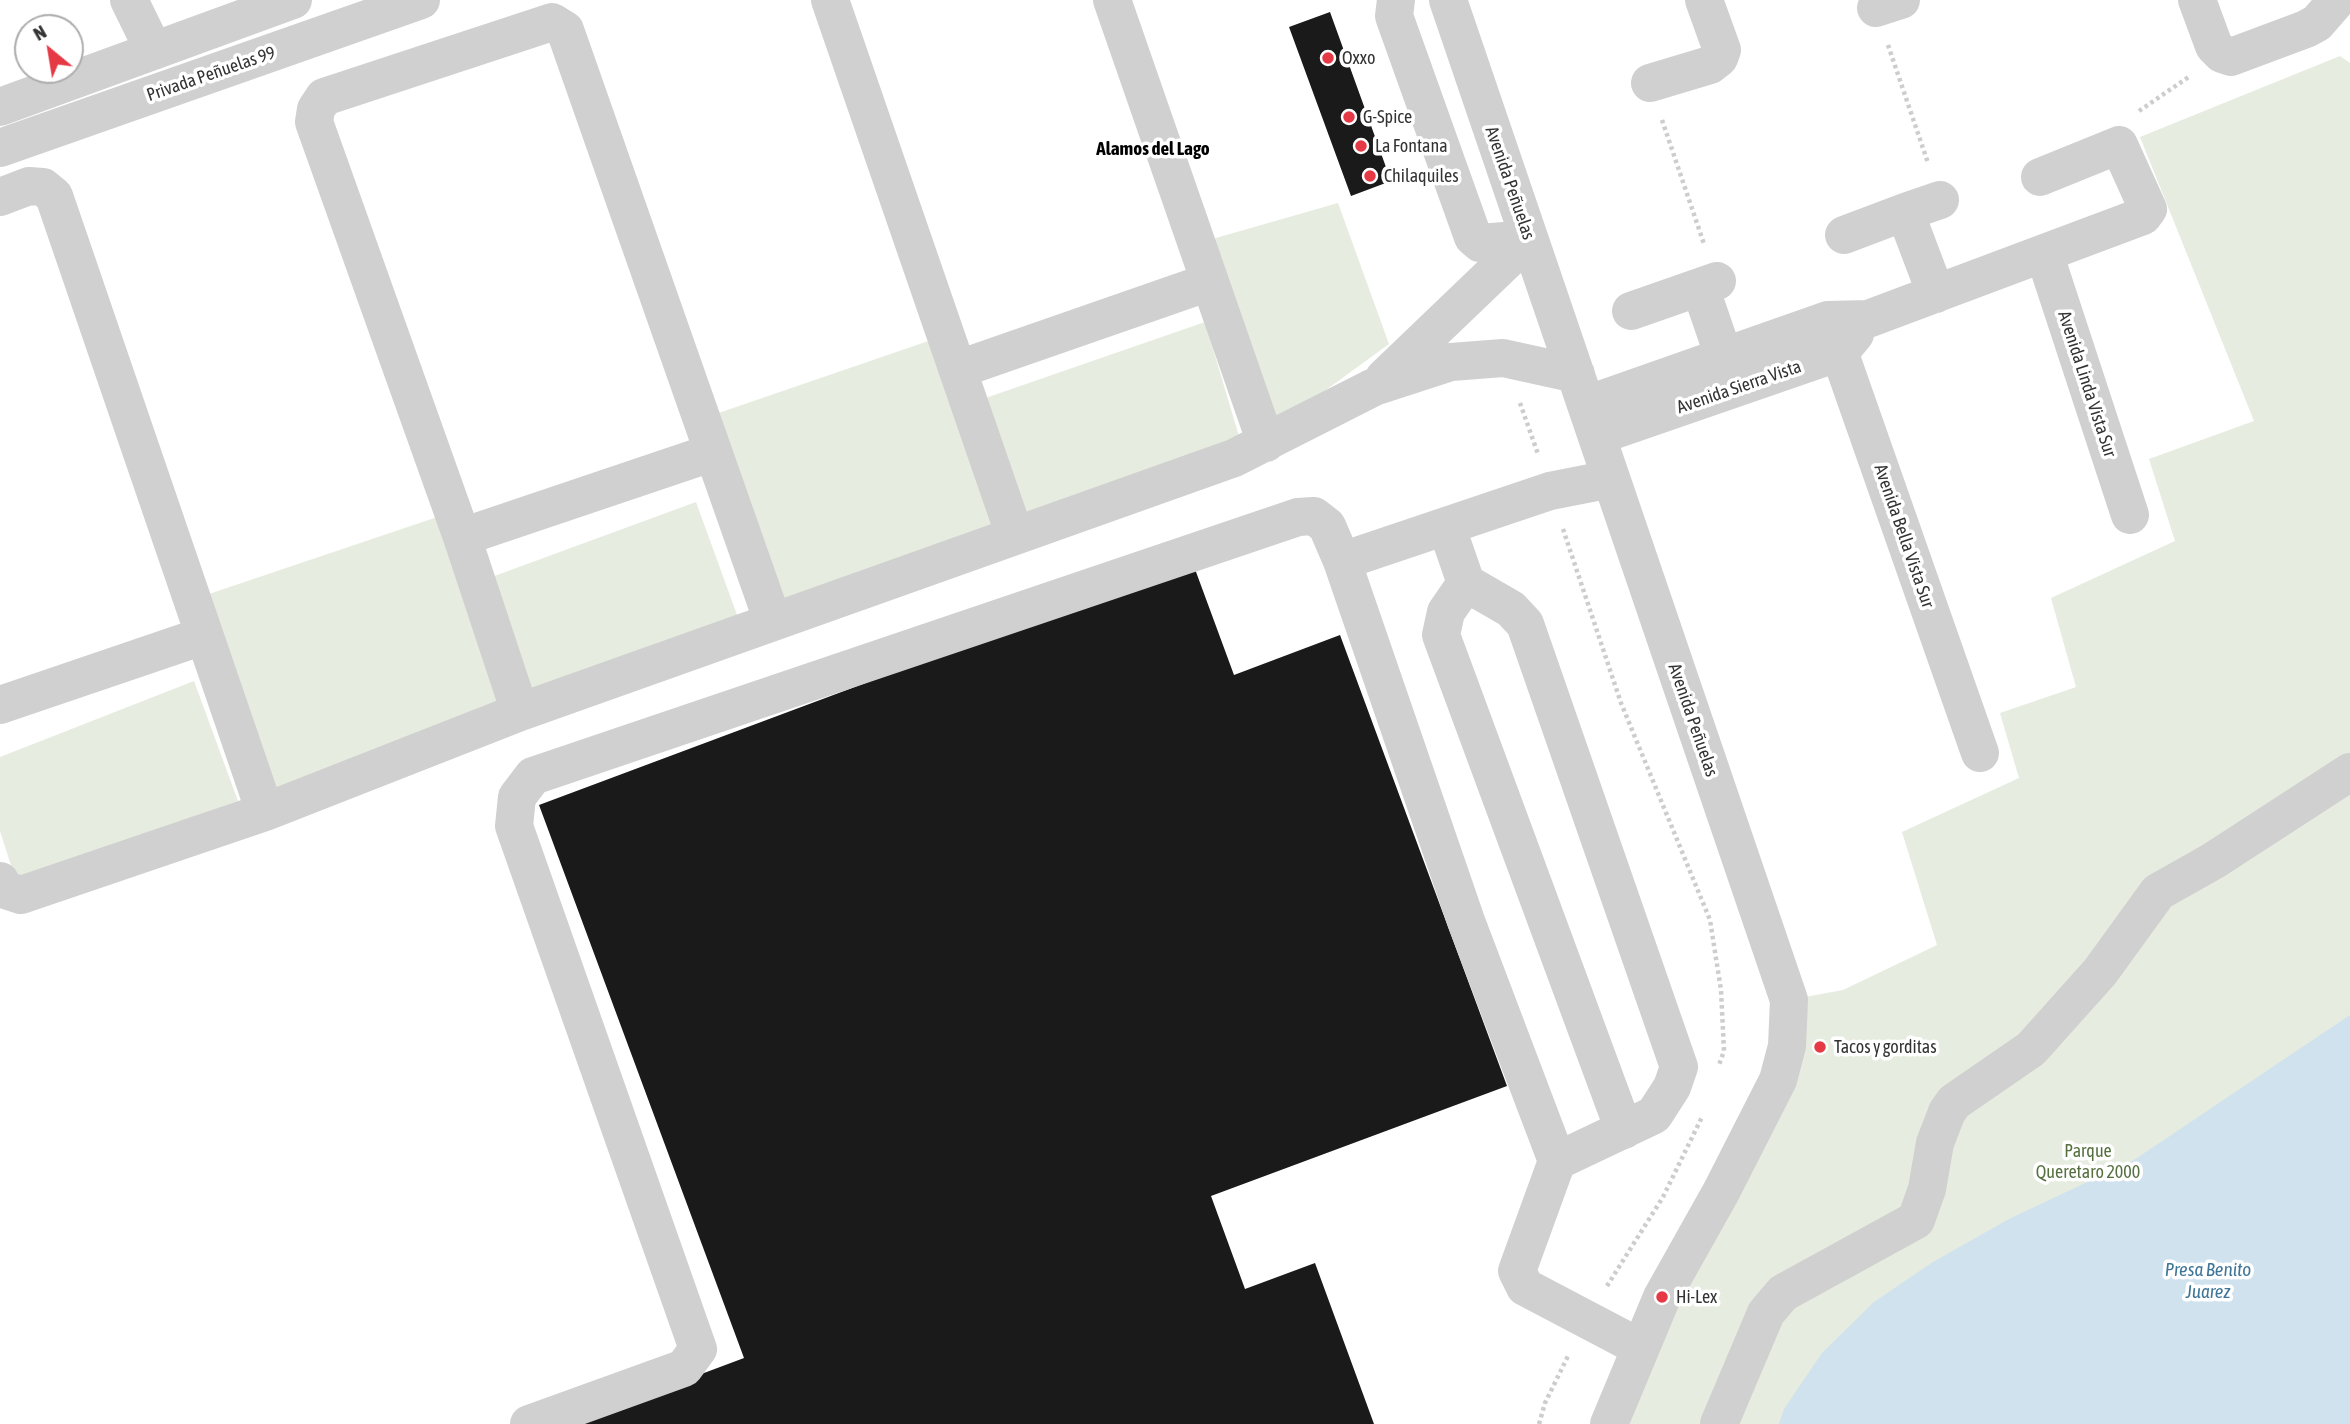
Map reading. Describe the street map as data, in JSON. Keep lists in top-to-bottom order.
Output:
{
  "streets": {
    "street": [
      "Privada Peñuelas 99",
      "Avenida Peñuelas",
      "Avenida Linda Vista Sur",
      "Avenida Sierra Vista",
      "Avenida Bella Vista Sur"
    ]
  },
  "crossings": [
    ["Avenida Peñuelas", "Avenida Sierra Vista"],
    ["Avenida Linda Vista Sur", "Avenida Sierra Vista"],
    ["Avenida Sierra Vista", "Avenida Bella Vista Sur"]
  ],
  "districts": ["Alamos del Lago"],
  "water": ["Presa Benito Juarez"],
  "parks": ["Parque Queretaro 2000"],
  "places": [
    "Oxxo",
    "G-Spice",
    "La Fontana",
    "Chilaquiles",
    "Tacos y gorditas",
    "Hi-Lex"
  ],
  "north": "top left"
}
